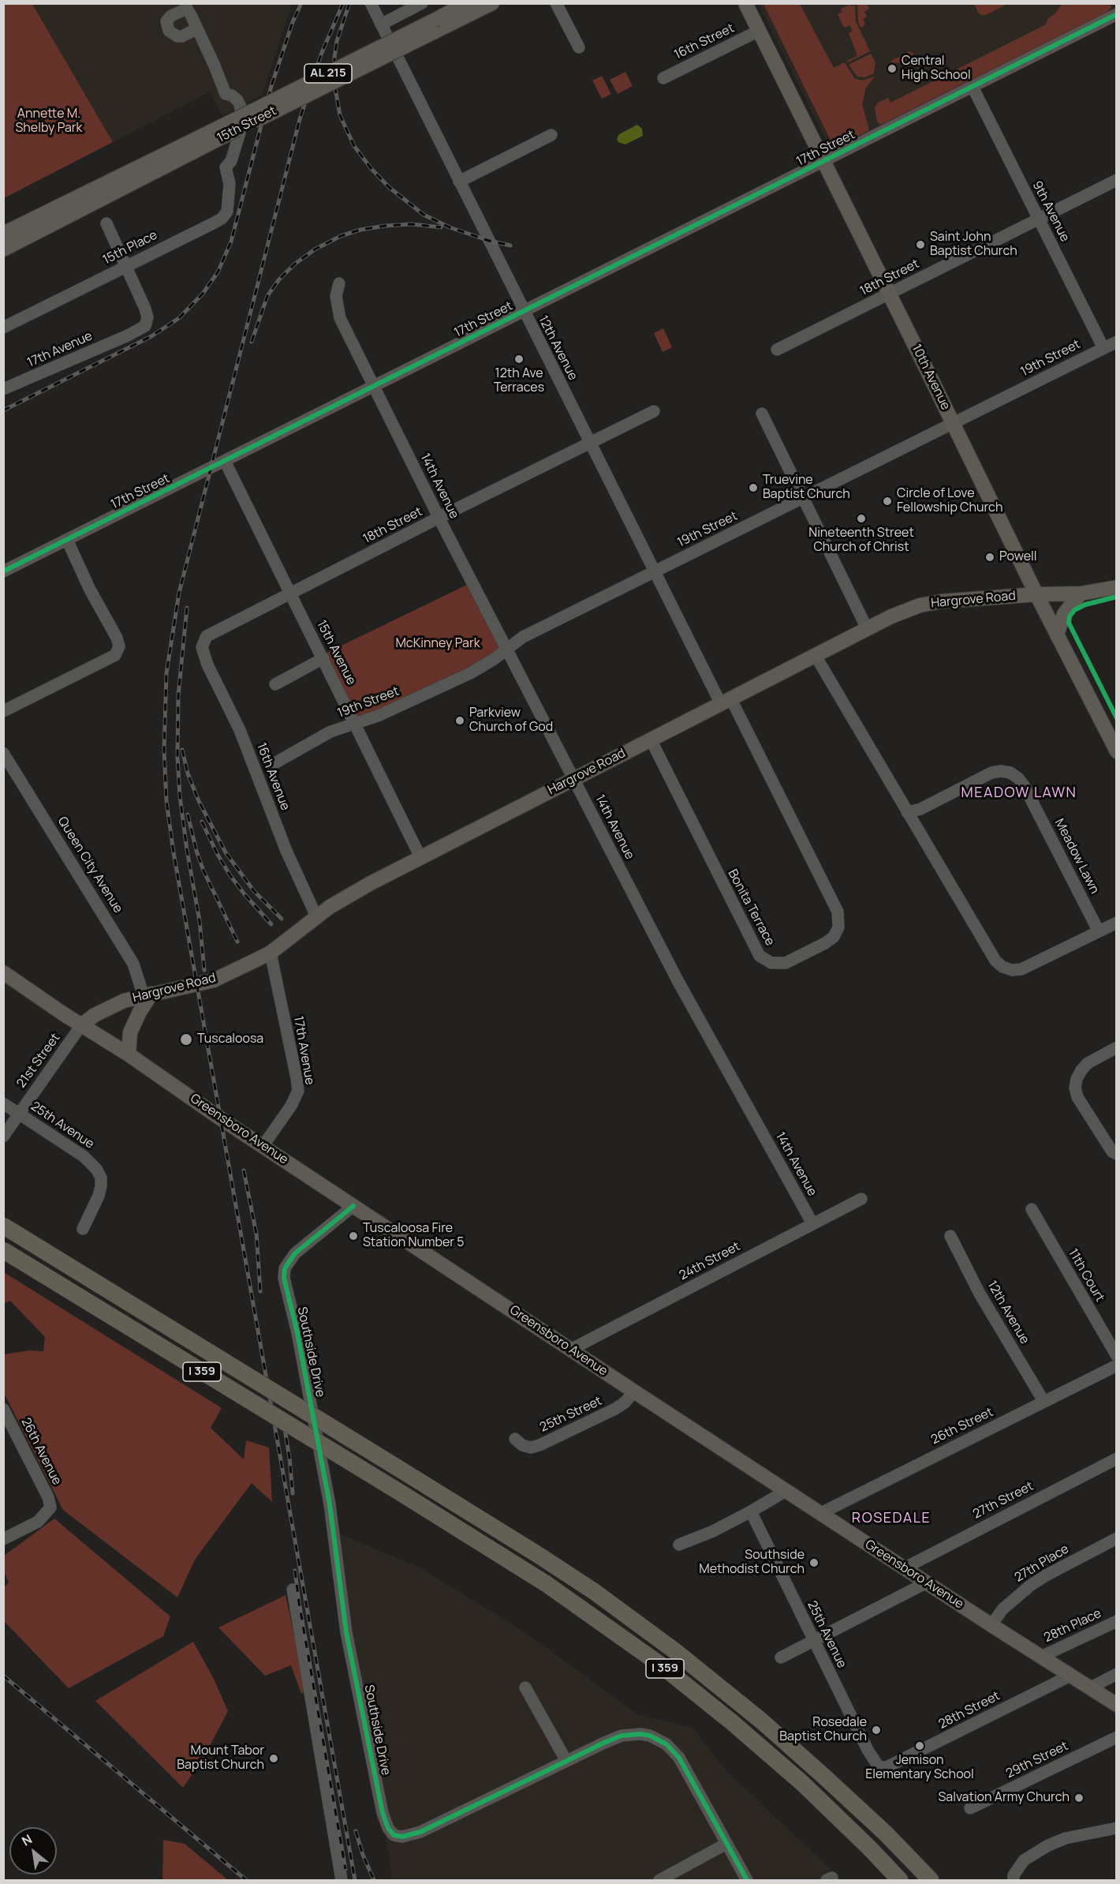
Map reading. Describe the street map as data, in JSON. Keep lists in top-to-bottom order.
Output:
{
  "streets": {
    "highway": ["I 359"],
    "main road": [
      "AL 215",
      "15th Street",
      "10th Avenue",
      "Hargrove Road",
      "Greensboro Avenue"
    ],
    "street": [
      "16th Street",
      "17th Street",
      "9th Avenue",
      "15th Place",
      "18th Street",
      "12th Avenue",
      "17th Avenue",
      "19th Street",
      "14th Avenue",
      "15th Avenue",
      "16th Avenue",
      "Meadow Lawn",
      "Queen City Avenue",
      "Bonita Terrace",
      "21st Street",
      "25th Avenue",
      "24th Street",
      "11th Court",
      "Southside Drive",
      "25th Street",
      "26th Street",
      "26th Avenue",
      "27th Street",
      "27th Place",
      "28th Place",
      "28th Street",
      "29th Street"
    ]
  },
  "crossings": [
    ["16th Street", "10th Avenue"],
    ["17th Street", "9th Avenue"],
    ["17th Street", "12th Avenue"],
    ["17th Street", "10th Avenue"],
    ["17th Street", "14th Avenue"],
    ["17th Street", "15th Avenue"],
    ["9th Avenue", "18th Street"],
    ["9th Avenue", "19th Street"],
    ["15th Place", "17th Avenue"],
    ["18th Street", "12th Avenue"],
    ["18th Street", "10th Avenue"],
    ["18th Street", "14th Avenue"],
    ["18th Street", "15th Avenue"],
    ["18th Street", "16th Avenue"],
    ["12th Avenue", "19th Street"],
    ["12th Avenue", "Hargrove Road"],
    ["12th Avenue", "Bonita Terrace"],
    ["12th Avenue", "26th Street"],
    ["17th Avenue", "Hargrove Road"],
    ["17th Avenue", "Greensboro Avenue"],
    ["19th Street", "10th Avenue"],
    ["19th Street", "14th Avenue"],
    ["19th Street", "15th Avenue"],
    ["10th Avenue", "Hargrove Road"],
    ["14th Avenue", "Hargrove Road"],
    ["14th Avenue", "24th Street"],
    ["Hargrove Road", "15th Avenue"],
    ["Hargrove Road", "16th Avenue"],
    ["Hargrove Road", "Queen City Avenue"],
    ["Hargrove Road", "Bonita Terrace"],
    ["Hargrove Road", "21st Street"],
    ["Hargrove Road", "Greensboro Avenue"],
    ["21st Street", "25th Avenue"],
    ["21st Street", "Greensboro Avenue"],
    ["25th Avenue", "28th Street"],
    ["Greensboro Avenue", "24th Street"],
    ["Greensboro Avenue", "Southside Drive"],
    ["Greensboro Avenue", "25th Street"],
    ["Greensboro Avenue", "26th Street"],
    ["Greensboro Avenue", "27th Street"],
    ["Greensboro Avenue", "27th Place"],
    ["Greensboro Avenue", "28th Place"],
    ["Greensboro Avenue", "28th Street"]
  ],
  "districts": ["MEADOW LAWN", "ROSEDALE"],
  "parks": ["Annette M. Shelby Park", "McKinney Park"],
  "places": [
    "Central High School",
    "Saint John Baptist Church",
    "12th Ave Terraces",
    "Truevine Baptist Church",
    "Circle of Love Fellowship Church",
    "Nineteenth Street Church of Christ",
    "Powell",
    "Parkview Church of God",
    "Tuscaloosa",
    "Tuscaloosa Fire Station Number 5",
    "Southside Methodist Church",
    "Rosedale Baptist Church",
    "Jemison Elementary School",
    "Mount Tabor Baptist Church",
    "Salvation Army Church"
  ],
  "north": "top left"
}
